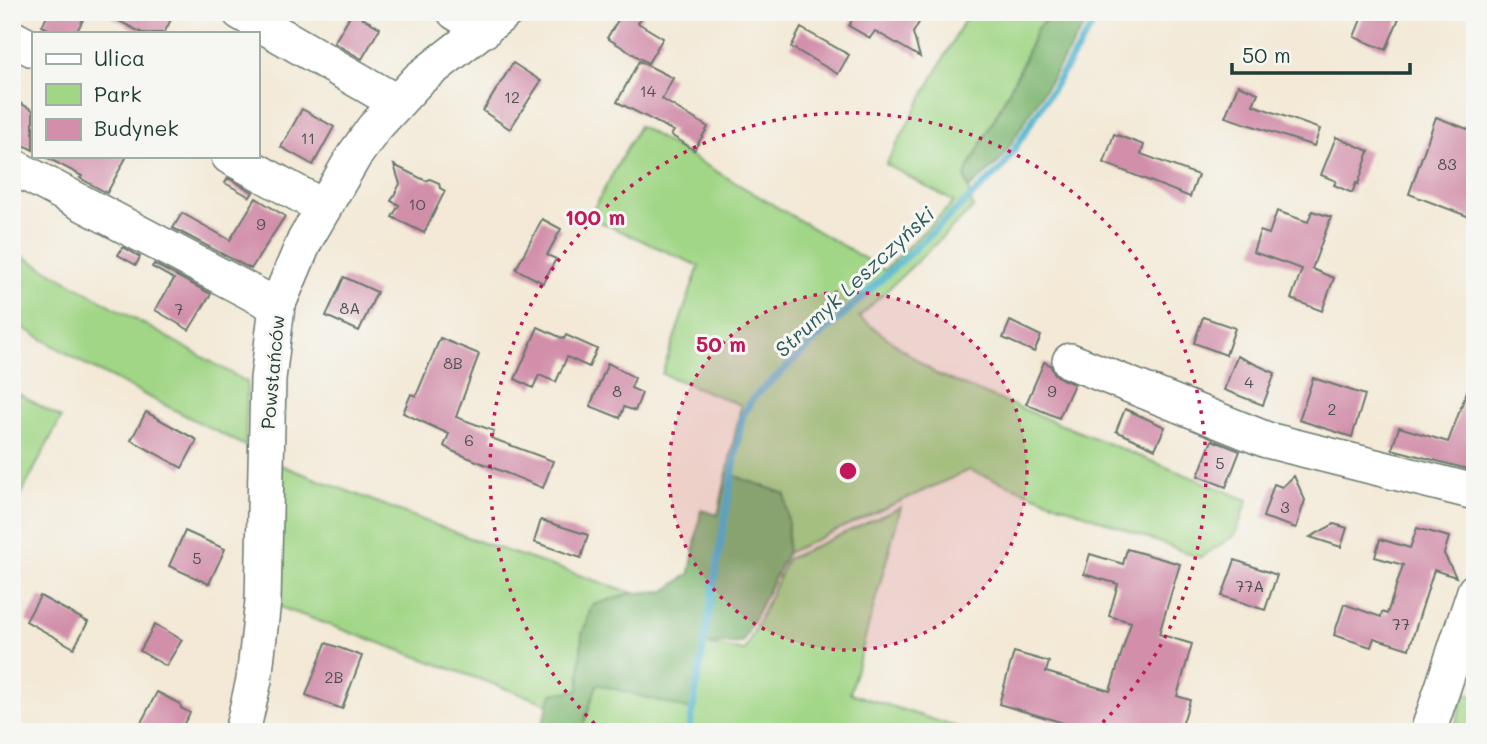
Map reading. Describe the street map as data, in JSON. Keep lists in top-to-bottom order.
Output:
{
  "streets": {
    "street": ["Powstańców"]
  },
  "water": ["Strumyk Leszczyński"],
  "house_numbers": [
    "14",
    "12",
    "11",
    "83",
    "10",
    "9",
    "8A",
    "7",
    "8B",
    "4",
    "8",
    "9",
    "2",
    "6",
    "5",
    "3",
    "5",
    "77A",
    "77",
    "2B"
  ],
  "legend": ["Ulica", "Park", "Budynek"],
  "scale_bar": "50 m",
  "rings": ["100 m", "50 m"]
}
